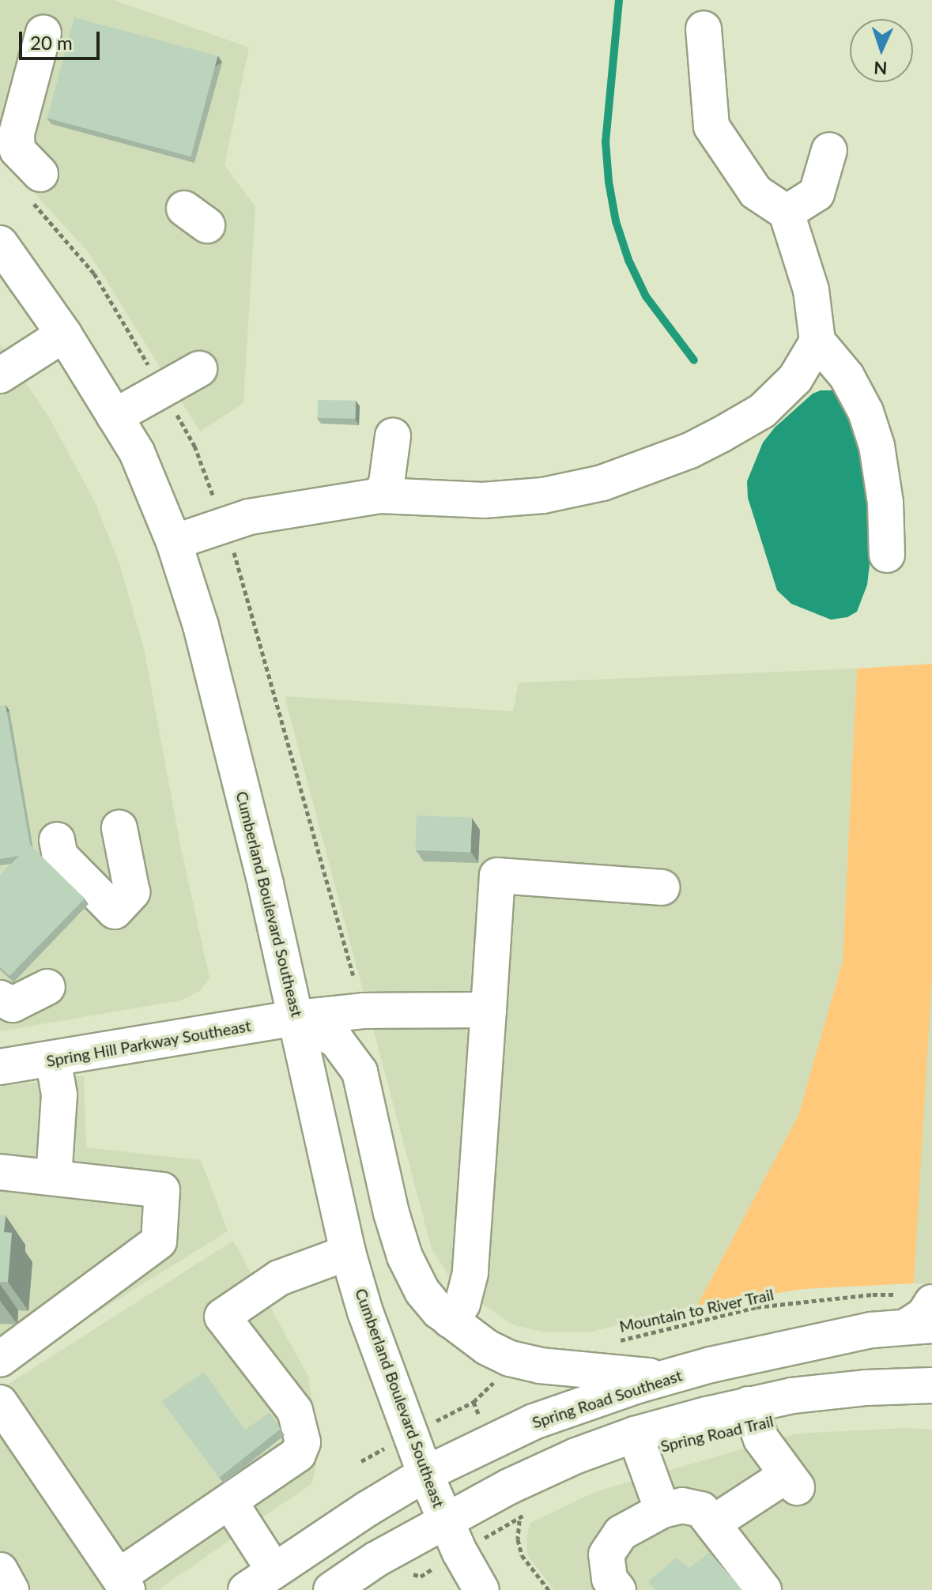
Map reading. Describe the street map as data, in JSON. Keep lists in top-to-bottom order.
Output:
{
  "streets": {
    "main road": ["Cumberland Boulevard Southeast", "Spring Hill Parkway Southeast", "Spring Road Southeast"],
    "path": ["Mountain to River Trail"]
  },
  "crossings": [
    ["Cumberland Boulevard Southeast", "Spring Hill Parkway Southeast"],
    ["Cumberland Boulevard Southeast", "Spring Road Southeast"],
    ["Mountain to River Trail", "Spring Road Southeast"]
  ],
  "scale_bar": "20 m",
  "north": "bottom"
}
